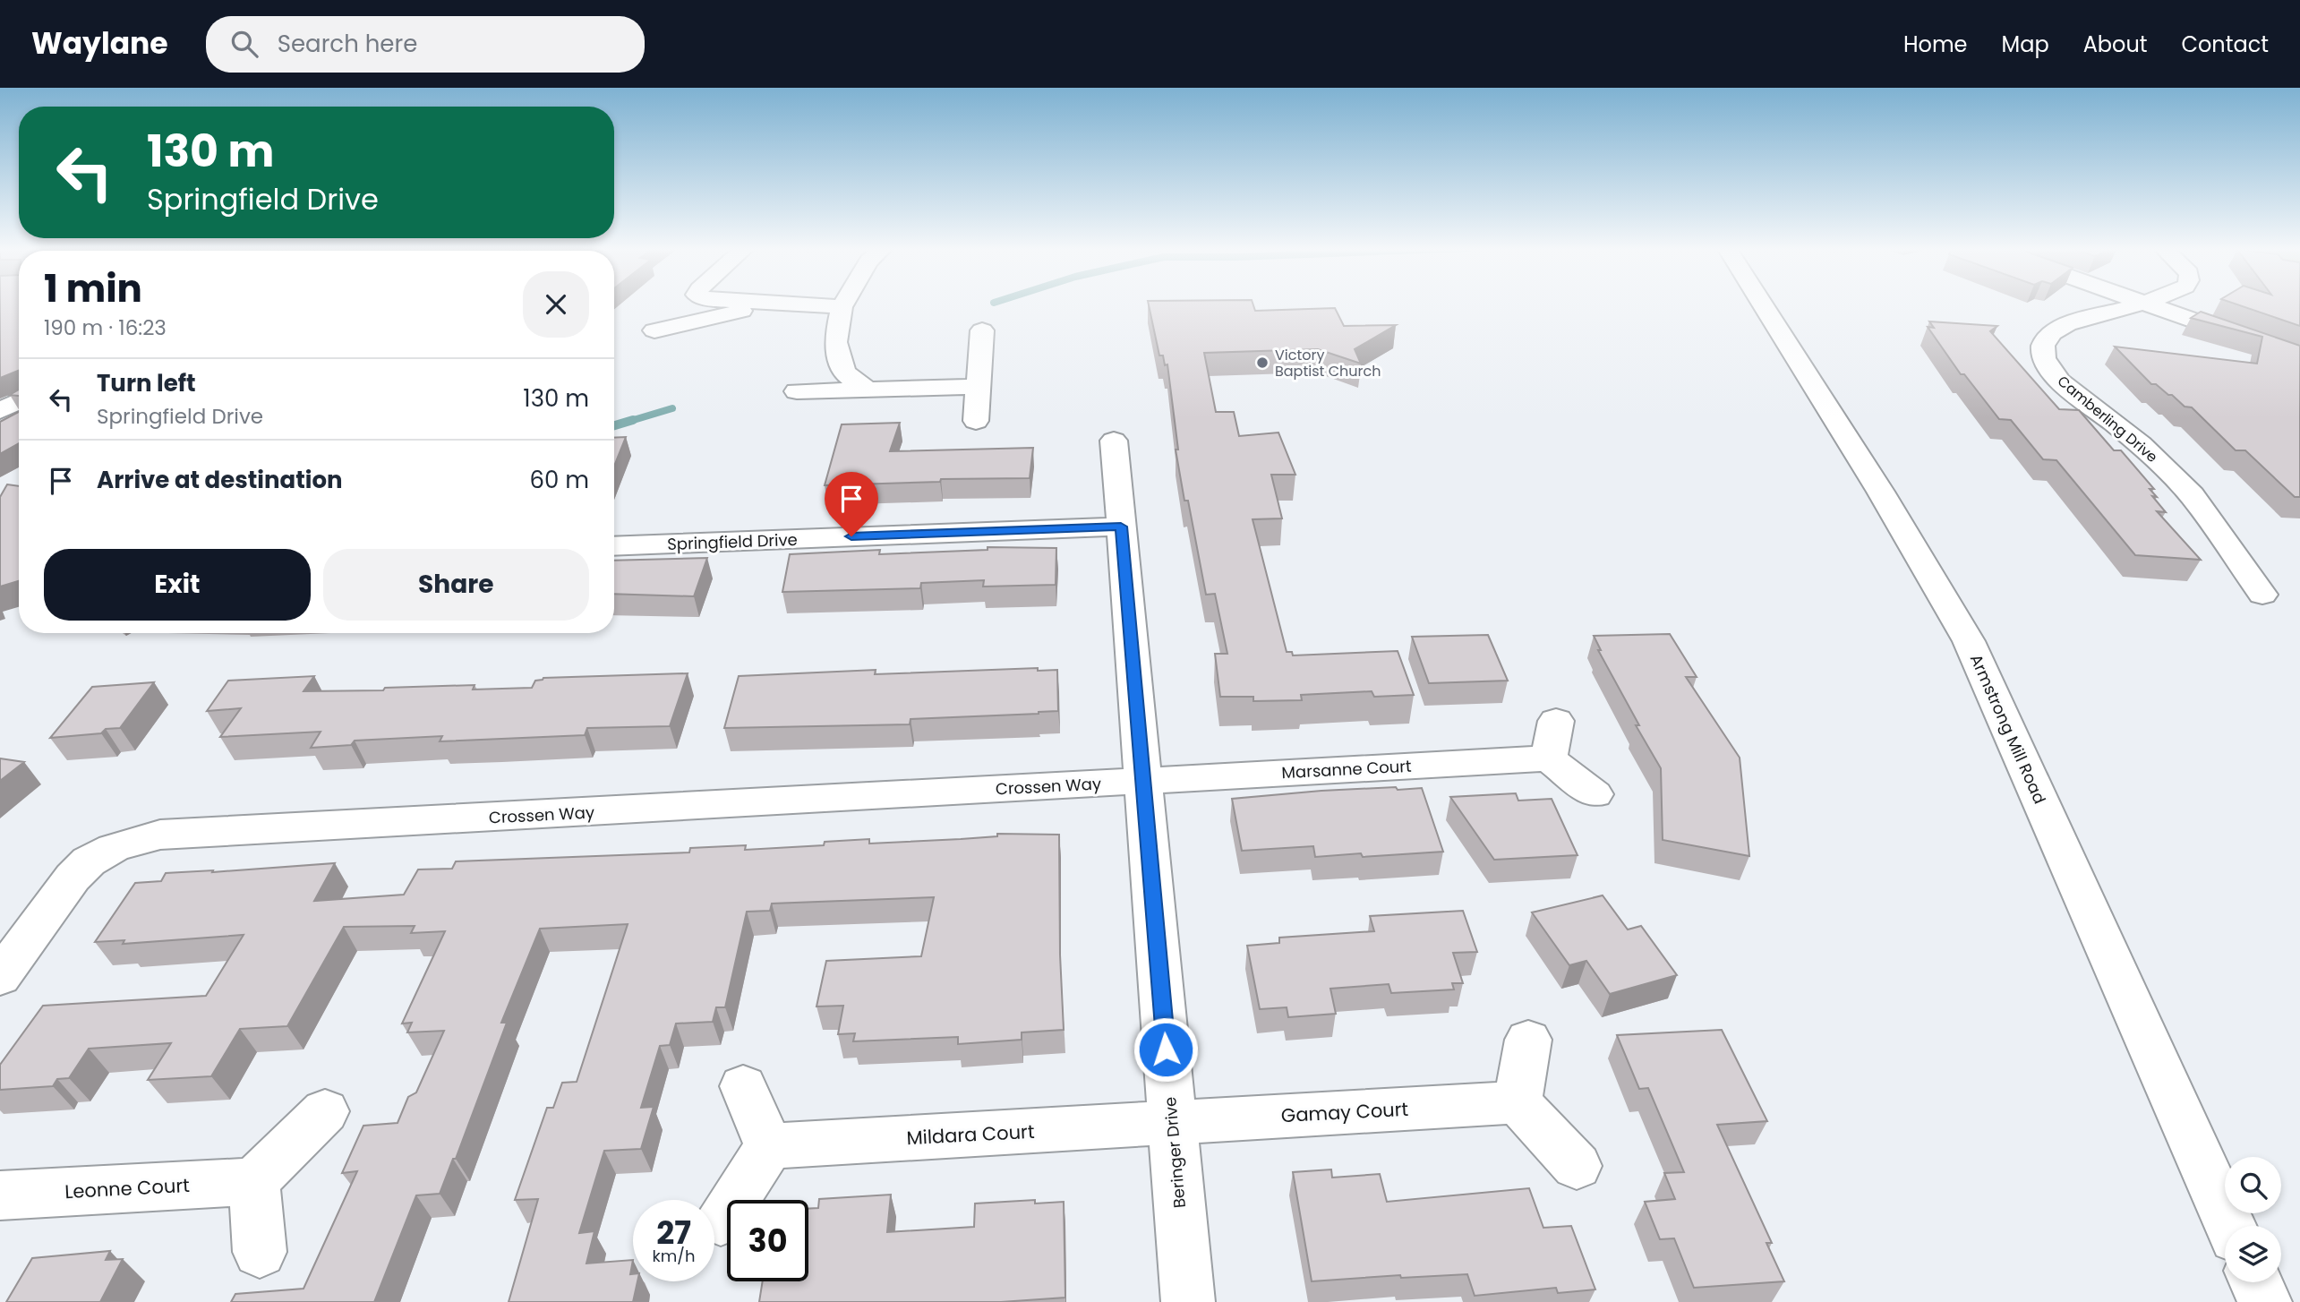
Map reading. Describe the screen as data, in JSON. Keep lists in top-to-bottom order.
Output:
{
  "streets": {
    "street": [
      "Camberling Drive",
      "Springfield Drive",
      "Armstrong Mill Road",
      "Marsanne Court",
      "Crossen Way",
      "Gamay Court",
      "Mildara Court",
      "Beringer Drive",
      "Leonne Court"
    ]
  },
  "crossings": [
    ["Springfield Drive", "Beringer Drive"],
    ["Marsanne Court", "Crossen Way"],
    ["Marsanne Court", "Beringer Drive"],
    ["Crossen Way", "Beringer Drive"],
    ["Gamay Court", "Mildara Court"],
    ["Gamay Court", "Beringer Drive"],
    ["Mildara Court", "Beringer Drive"]
  ],
  "places": ["Victory Baptist Church"],
  "page": {
    "header": "Waylane",
    "search": "Search here",
    "nav": [
      "Home",
      "Map",
      "About",
      "Contact"
    ],
    "turn": ["130 m", "Springfield Drive"],
    "heading": ["1 min", "190 m · 16:23"],
    "list": [
      {
        "name": "Turn left",
        "note": "Springfield Drive",
        "value": "130 m"
      },
      {
        "name": "Arrive at destination",
        "value": "60 m"
      }
    ],
    "buttons": ["Exit", "Share"],
    "speed": "27 km/h",
    "limit": "30"
  }
}
